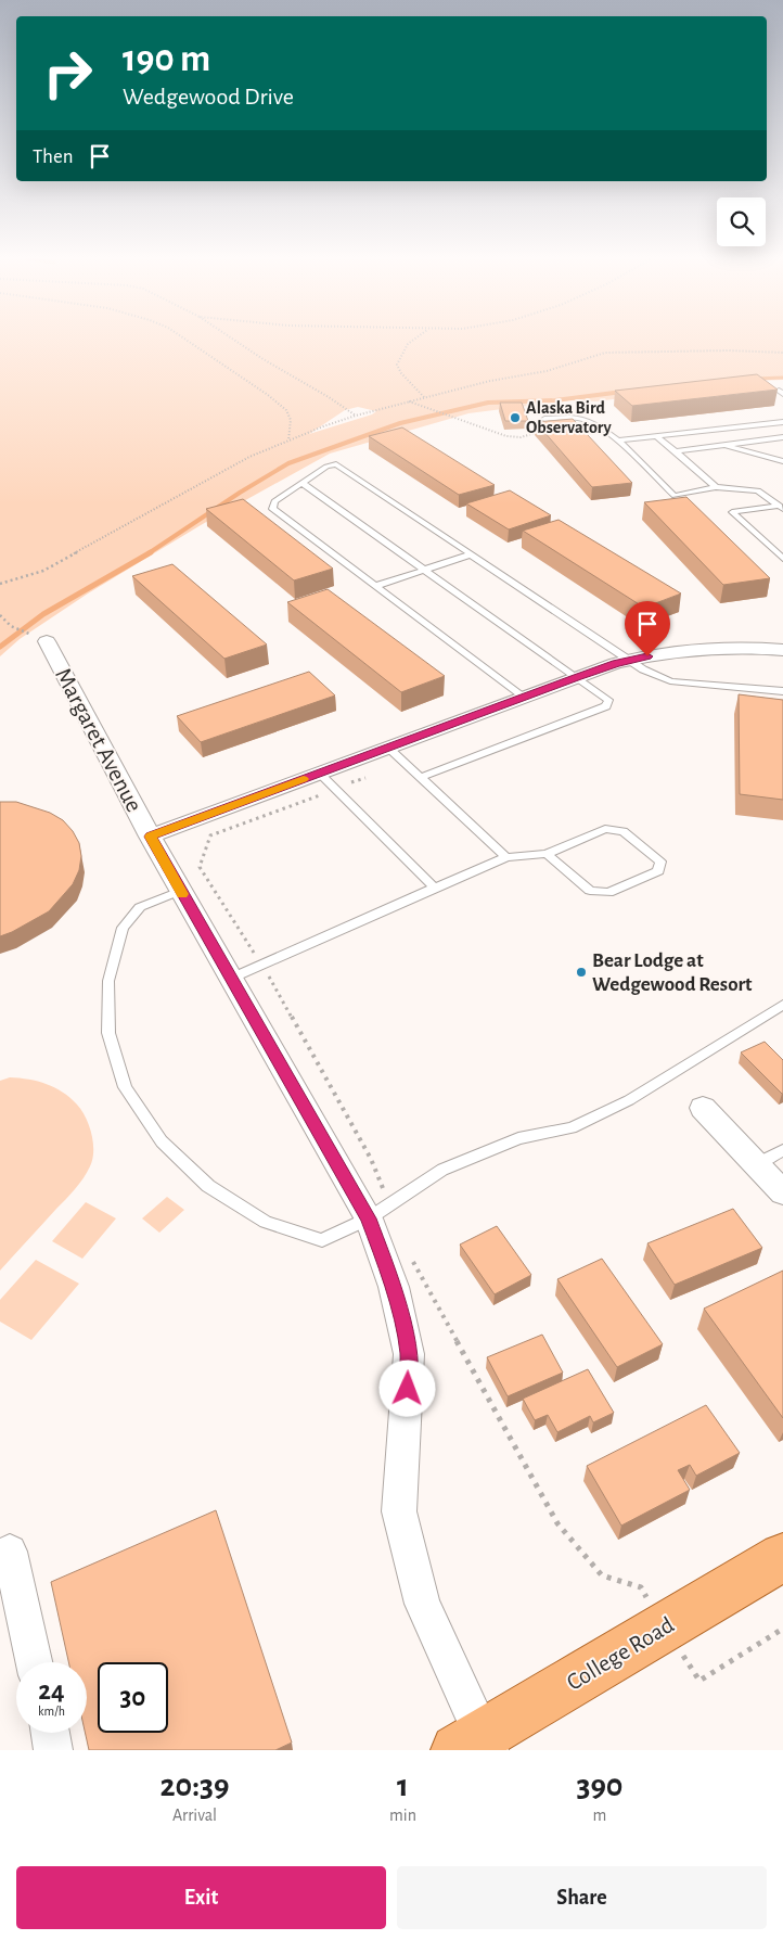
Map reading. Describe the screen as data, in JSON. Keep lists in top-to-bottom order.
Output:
{
  "streets": {
    "main road": ["College Road"],
    "street": ["Margaret Avenue"]
  },
  "crossings": [
    ["Margaret Avenue", "College Road"]
  ],
  "places": ["Alaska Bird Observatory", "Bear Lodge at Wedgewood Resort"],
  "page": {
    "turn": ["190 m", "Wedgewood Drive"],
    "then": "Then",
    "speed": "24 km/h",
    "limit": "30",
    "eta": [
      "20:39",
      "Arrival",
      "1",
      "min",
      "390",
      "m"
    ],
    "buttons": ["Exit", "Share"]
  }
}
